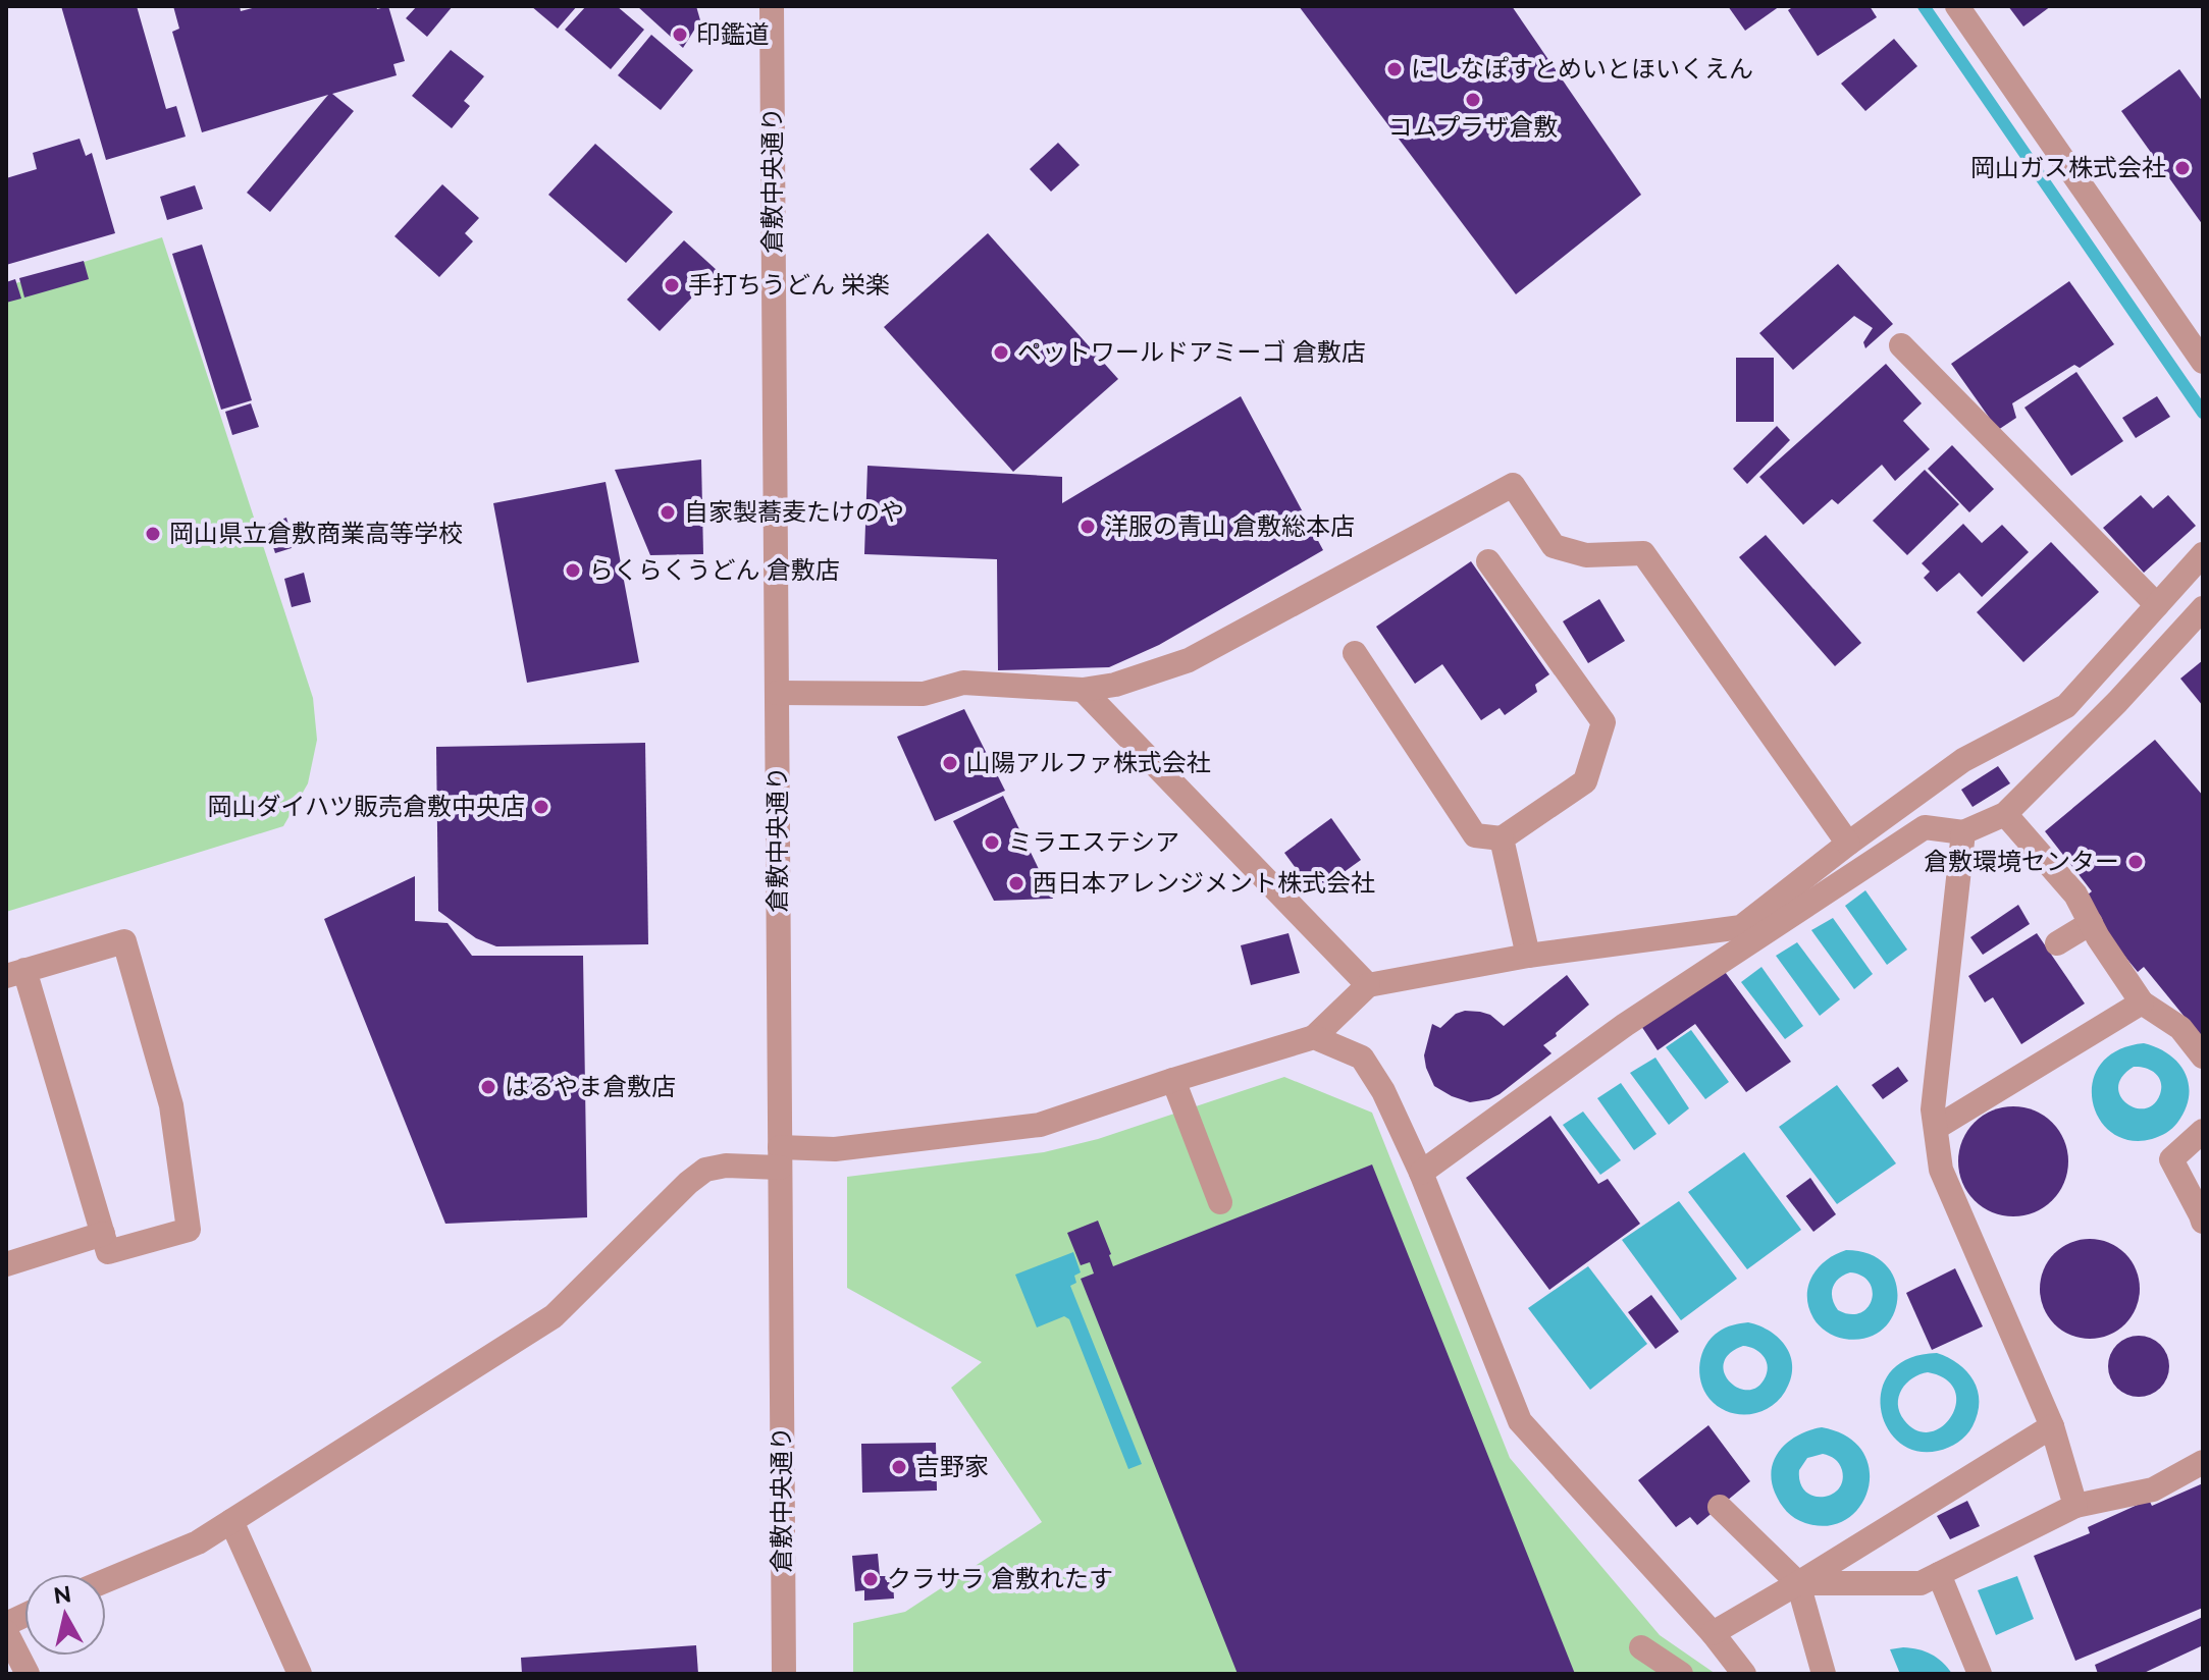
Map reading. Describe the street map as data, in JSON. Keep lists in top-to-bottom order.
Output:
{
  "streets": {
    "street": ["倉敷中央通り"]
  },
  "places": [
    "印鑑道",
    "にしなぽすとめいとほいくえん",
    "コムプラザ倉敷",
    "岡山ガス株式会社",
    "手打ちうどん 栄楽",
    "ペットワールドアミーゴ 倉敷店",
    "自家製蕎麦たけのや",
    "洋服の青山 倉敷総本店",
    "岡山県立倉敷商業高等学校",
    "らくらくうどん 倉敷店",
    "山陽アルファ株式会社",
    "岡山ダイハツ販売倉敷中央店",
    "ミラエステシア",
    "倉敷環境センター",
    "西日本アレンジメント株式会社",
    "はるやま倉敷店",
    "吉野家",
    "クラサラ 倉敷れたす"
  ],
  "north": "top"
}
